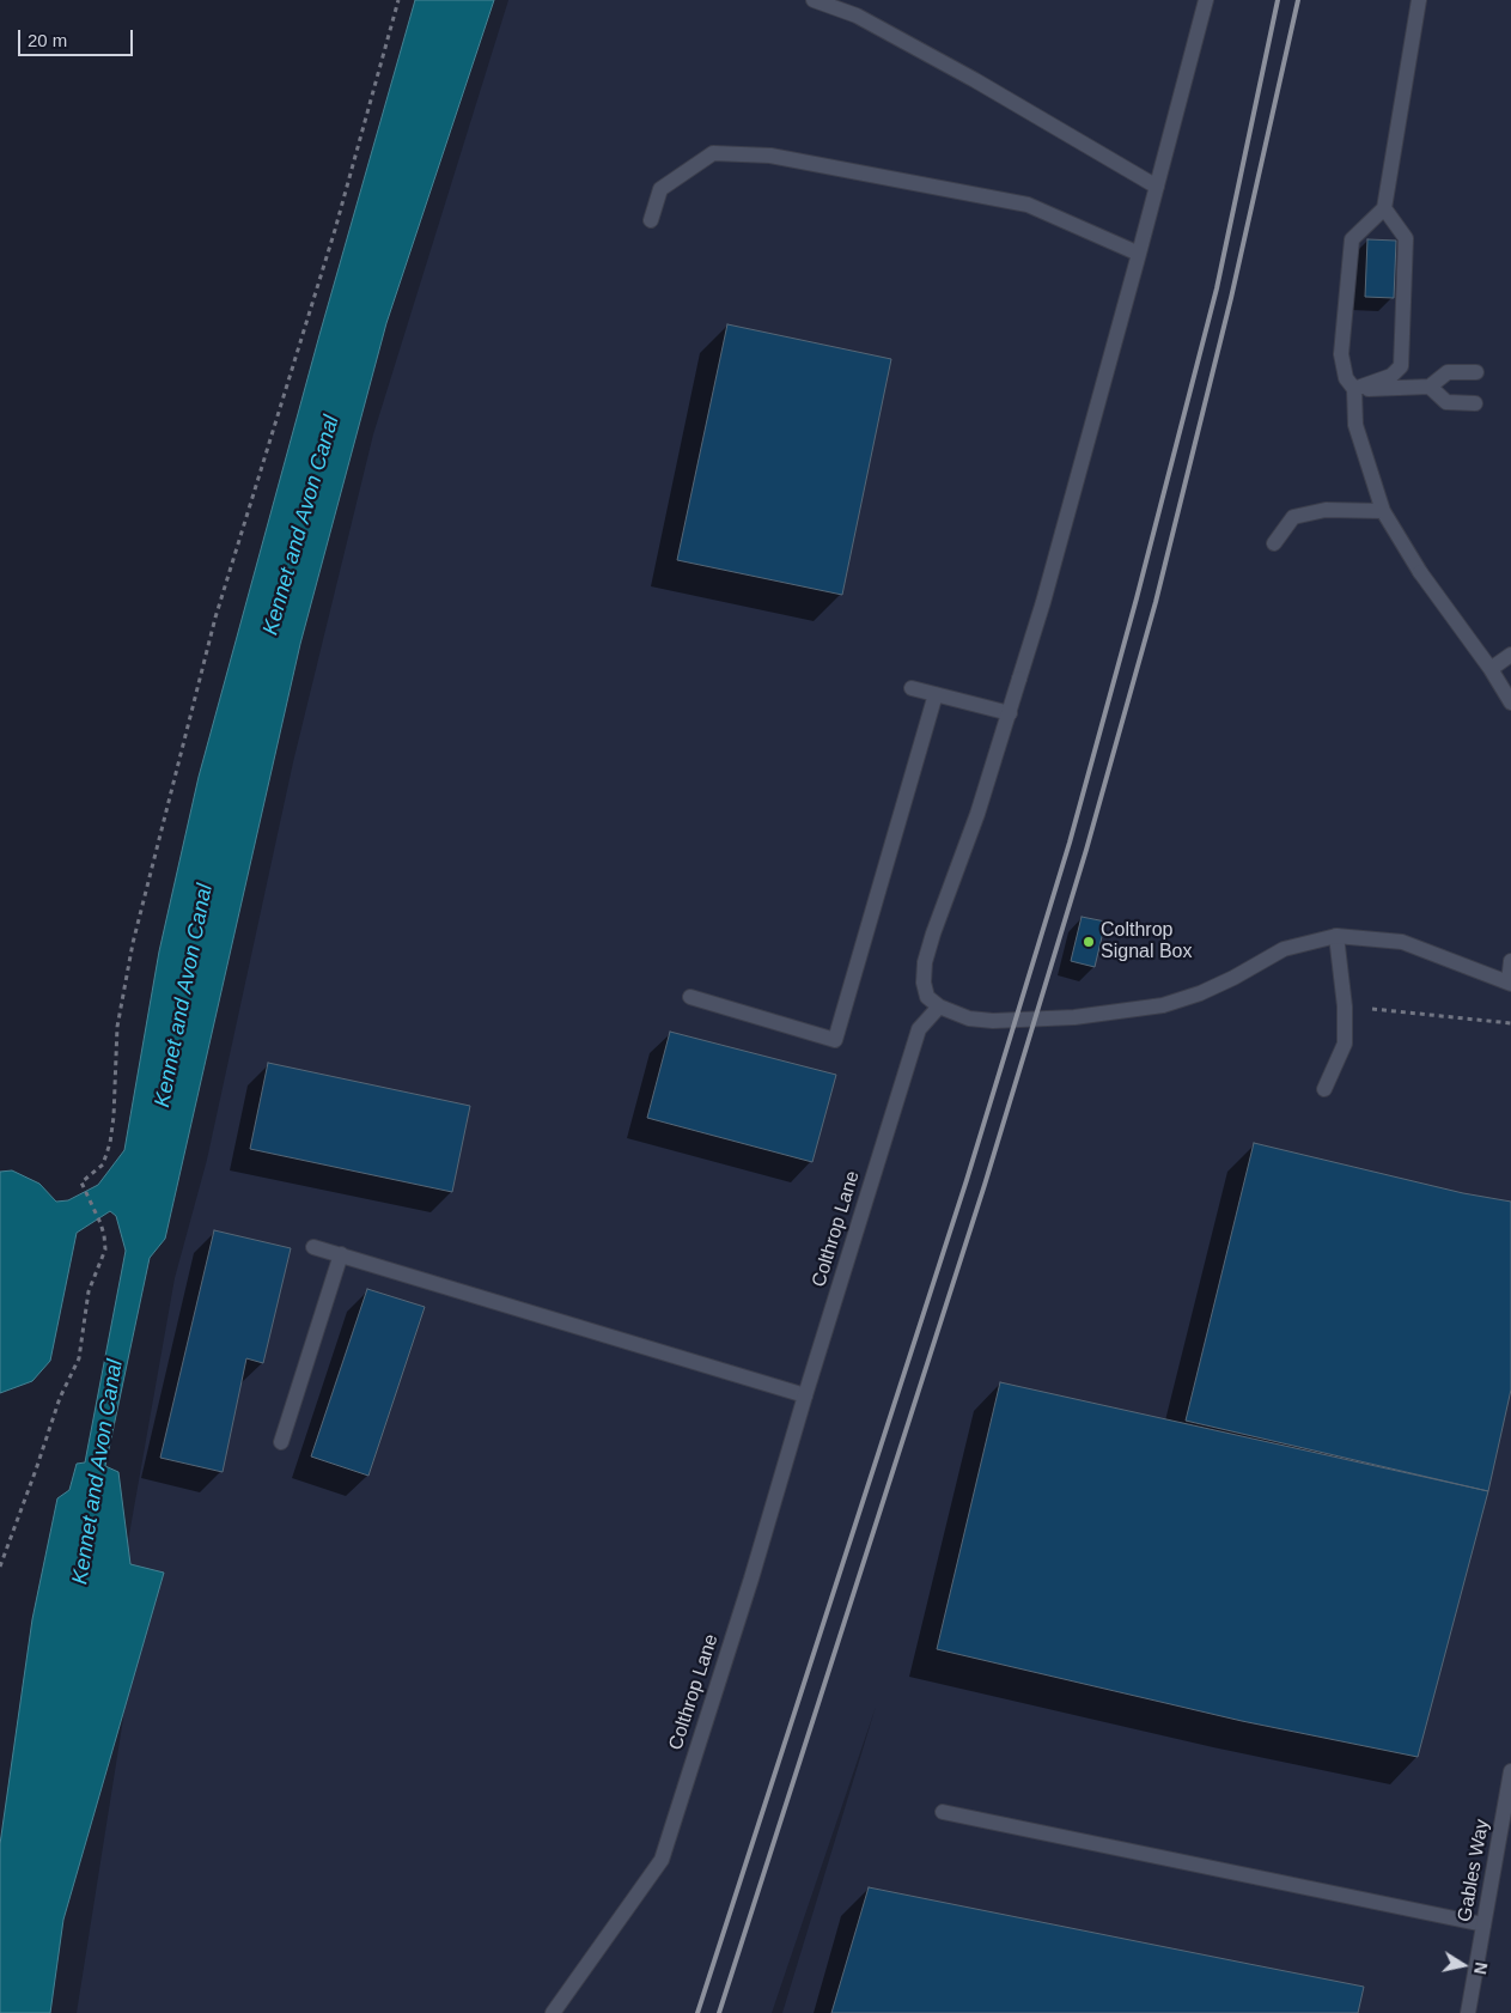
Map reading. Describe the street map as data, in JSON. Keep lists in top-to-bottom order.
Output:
{
  "streets": {
    "street": ["Colthrop Lane", "Gables Way"]
  },
  "water": ["Kennet and Avon Canal"],
  "places": ["Colthrop Signal Box"],
  "scale_bar": "20 m",
  "north": "right"
}
